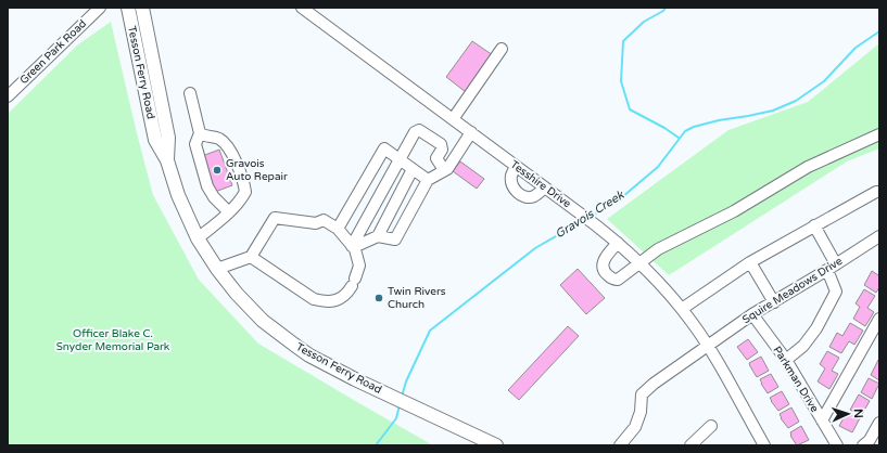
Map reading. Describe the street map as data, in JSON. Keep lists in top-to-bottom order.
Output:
{
  "streets": {
    "main road": ["Tesson Ferry Road"],
    "street": [
      "Green Park Road",
      "Tesshire Drive",
      "Squire Meadows Drive",
      "Parkman Drive"
    ]
  },
  "crossings": [
    ["Tesshire Drive", "Squire Meadows Drive"],
    ["Squire Meadows Drive", "Parkman Drive"]
  ],
  "water": ["Gravois Creek"],
  "parks": ["Officer Blake C. Snyder Memorial Park"],
  "places": ["Gravois Auto Repair", "Twin Rivers Church"],
  "north": "right"
}
